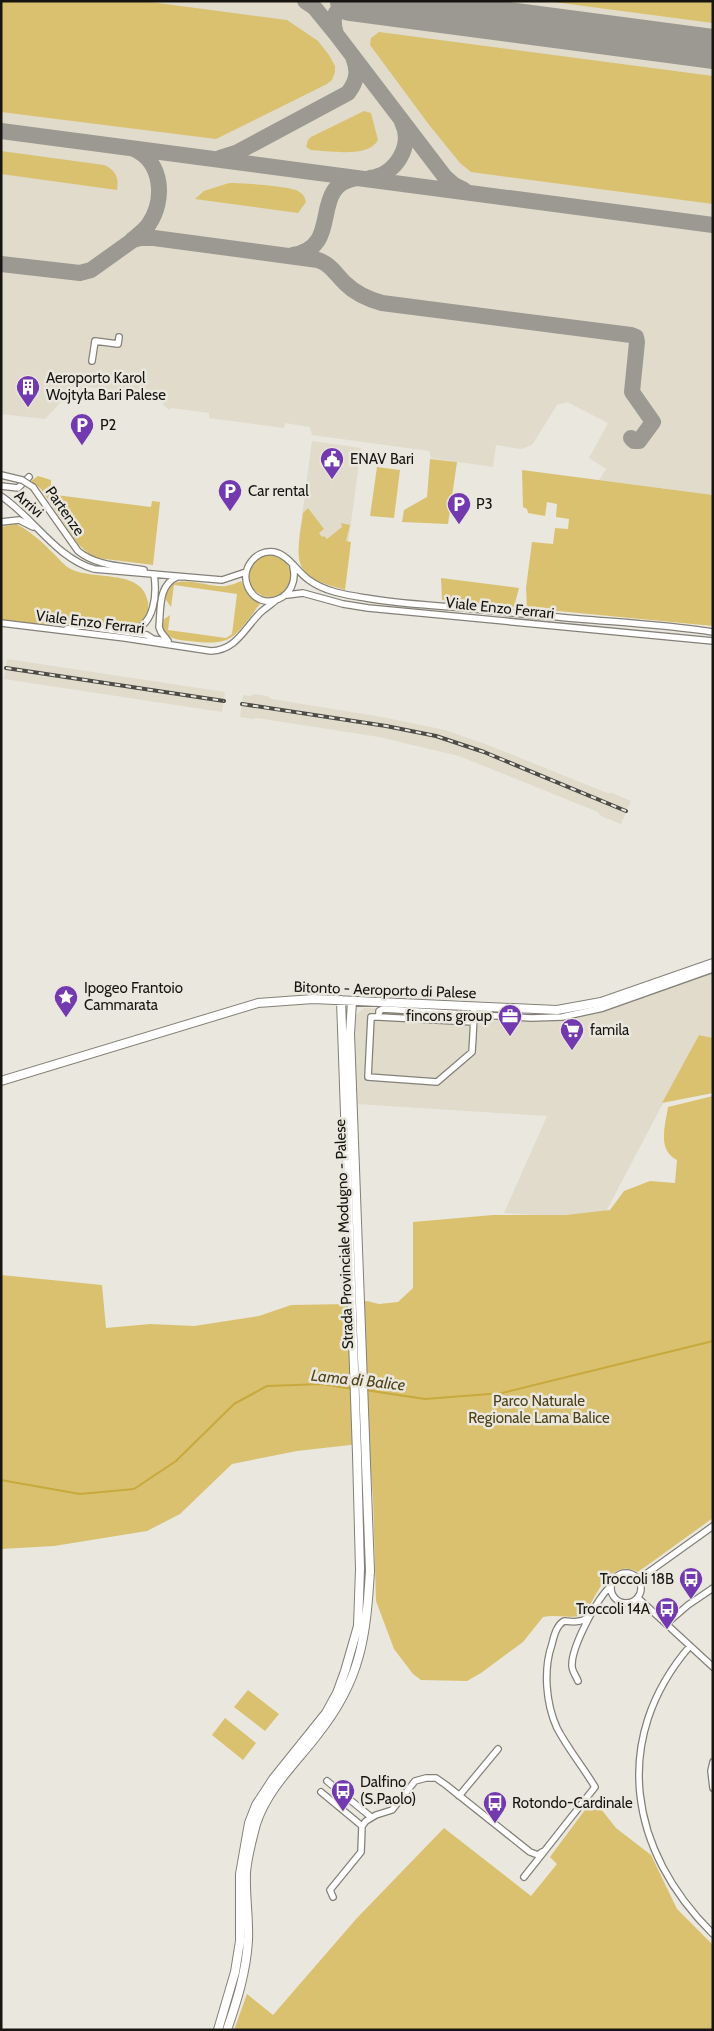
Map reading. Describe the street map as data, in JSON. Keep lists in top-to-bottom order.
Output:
{
  "streets": {
    "main road": ["Bitonto - Aeroporto di Palese", "Strada Provinciale Modugno - Palese"],
    "street": ["Arrivi", "Partenze", "Viale Enzo Ferrari"]
  },
  "crossings": [
    ["Bitonto - Aeroporto di Palese", "Strada Provinciale Modugno - Palese"]
  ],
  "water": ["Lama di Balice"],
  "parks": ["Parco Naturale Regionale Lama Balice"],
  "places": {
    "building": ["Aeroporto Karol Wojtyła Bari Palese"],
    "parking": ["P2", "Car rental", "P3"],
    "public building": ["ENAV Bari"],
    "place": ["Ipogeo Frantoio Cammarata"],
    "office": ["fincons group"],
    "supermarket": ["famila"],
    "bus stop": [
      "Troccoli 18B",
      "Troccoli 14A",
      "Dalfino (S.Paolo)",
      "Rotondo-Cardinale"
    ]
  }
}
